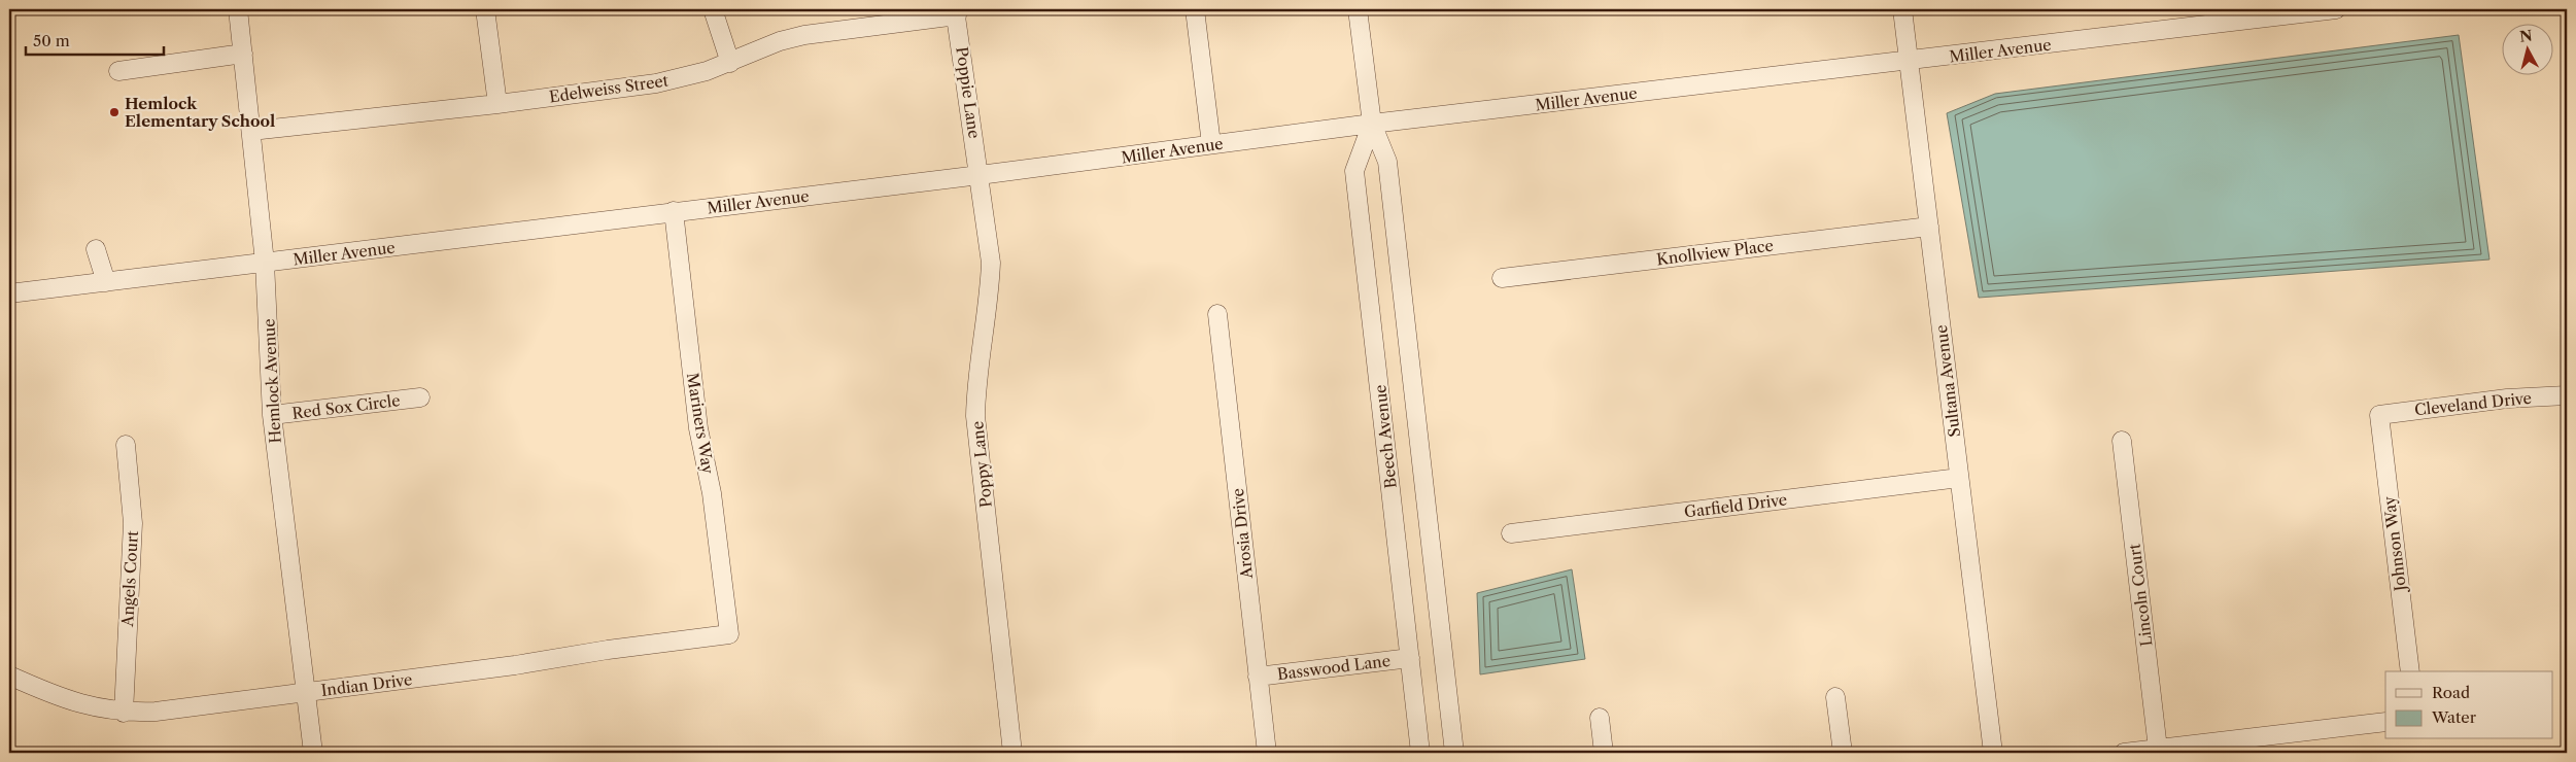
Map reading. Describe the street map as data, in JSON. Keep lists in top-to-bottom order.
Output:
{
  "streets": {
    "street": [
      "Miller Avenue",
      "Edelweiss Street",
      "Poppie Lane",
      "Knollview Place",
      "Hemlock Avenue",
      "Sultana Avenue",
      "Cleveland Drive",
      "Red Sox Circle",
      "Mariners Way",
      "Beech Avenue",
      "Poppy Lane",
      "Garfield Drive",
      "Arosia Drive",
      "Johnson Way",
      "Angels Court",
      "Lincoln Court",
      "Basswood Lane",
      "Indian Drive"
    ]
  },
  "crossings": [
    ["Miller Avenue", "Poppie Lane"],
    ["Miller Avenue", "Hemlock Avenue"],
    ["Miller Avenue", "Sultana Avenue"],
    ["Miller Avenue", "Mariners Way"],
    ["Miller Avenue", "Beech Avenue"],
    ["Miller Avenue", "Poppy Lane"],
    ["Edelweiss Street", "Poppie Lane"],
    ["Edelweiss Street", "Hemlock Avenue"],
    ["Poppie Lane", "Poppy Lane"],
    ["Knollview Place", "Sultana Avenue"],
    ["Hemlock Avenue", "Red Sox Circle"],
    ["Hemlock Avenue", "Indian Drive"],
    ["Sultana Avenue", "Garfield Drive"],
    ["Cleveland Drive", "Johnson Way"],
    ["Mariners Way", "Indian Drive"],
    ["Beech Avenue", "Basswood Lane"],
    ["Arosia Drive", "Basswood Lane"],
    ["Angels Court", "Indian Drive"]
  ],
  "places": ["Hemlock Elementary School"],
  "legend": ["Road", "Water"],
  "scale_bar": "50 m",
  "north": "top"
}
